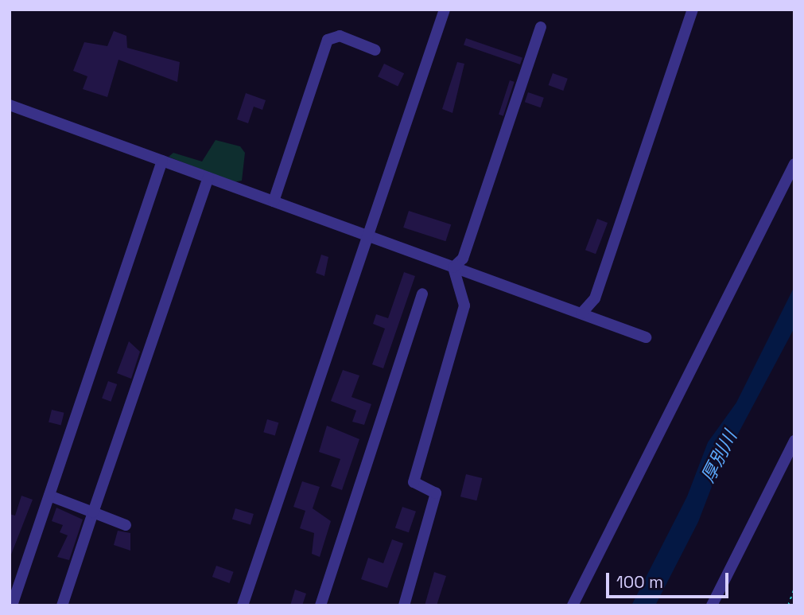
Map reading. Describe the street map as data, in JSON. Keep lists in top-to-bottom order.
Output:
{
  "water": ["厚別川"],
  "scale_bar": "100 m"
}
